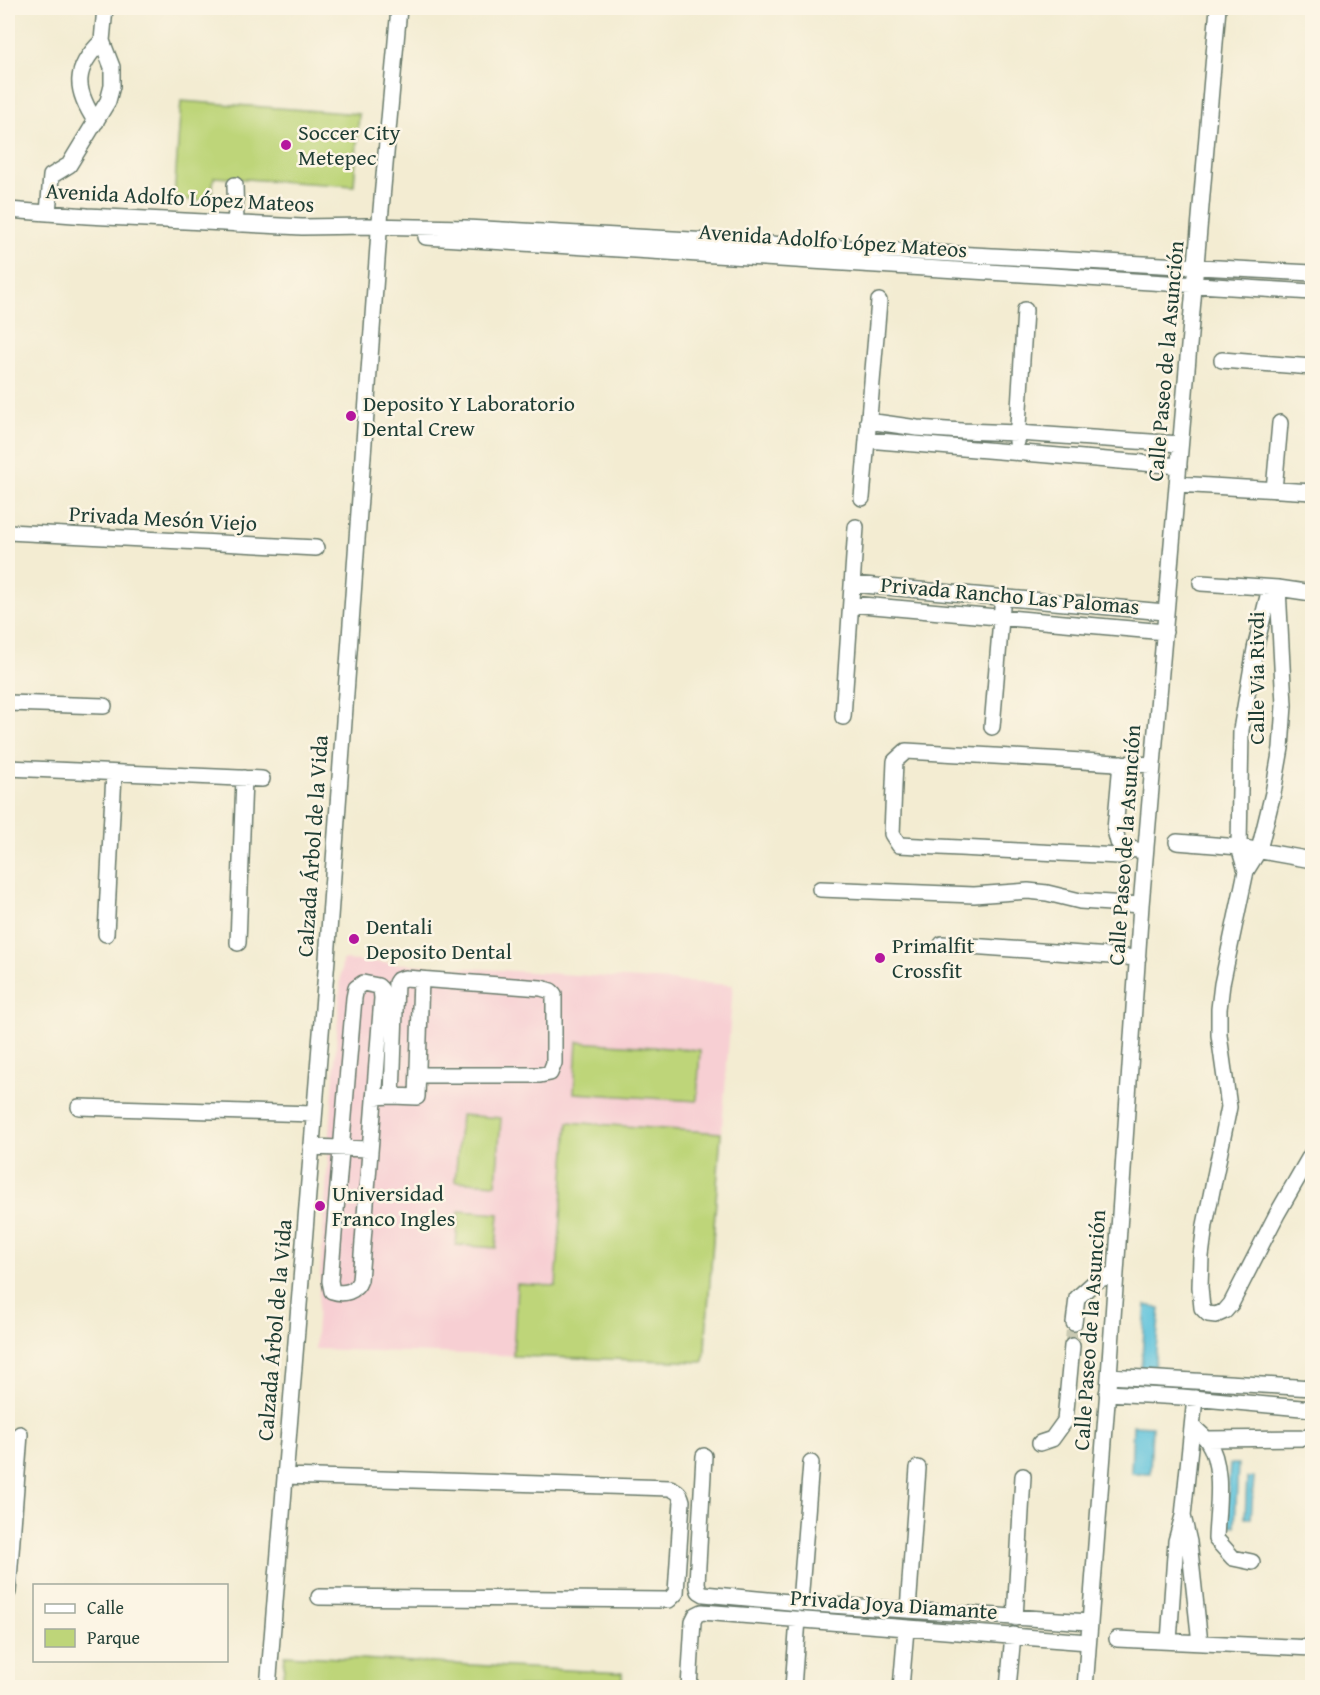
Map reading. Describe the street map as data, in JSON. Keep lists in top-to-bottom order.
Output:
{
  "streets": {
    "street": [
      "Avenida Adolfo López Mateos",
      "Calle Paseo de la Asunción",
      "Privada Mesón Viejo",
      "Privada Rancho Las Palomas",
      "Calle Via Rivdi",
      "Calzada Árbol de la Vida",
      "Privada Joya Diamante"
    ]
  },
  "crossings": [
    ["Avenida Adolfo López Mateos", "Calle Paseo de la Asunción"],
    ["Avenida Adolfo López Mateos", "Calzada Árbol de la Vida"],
    ["Calle Paseo de la Asunción", "Privada Rancho Las Palomas"],
    ["Calle Paseo de la Asunción", "Privada Joya Diamante"]
  ],
  "places": [
    "Soccer City Metepec",
    "Deposito Y Laboratorio Dental Crew",
    "Dentali Deposito Dental",
    "Primalfit Crossfit",
    "Universidad Franco Ingles"
  ],
  "legend": ["Calle", "Parque"]
}
